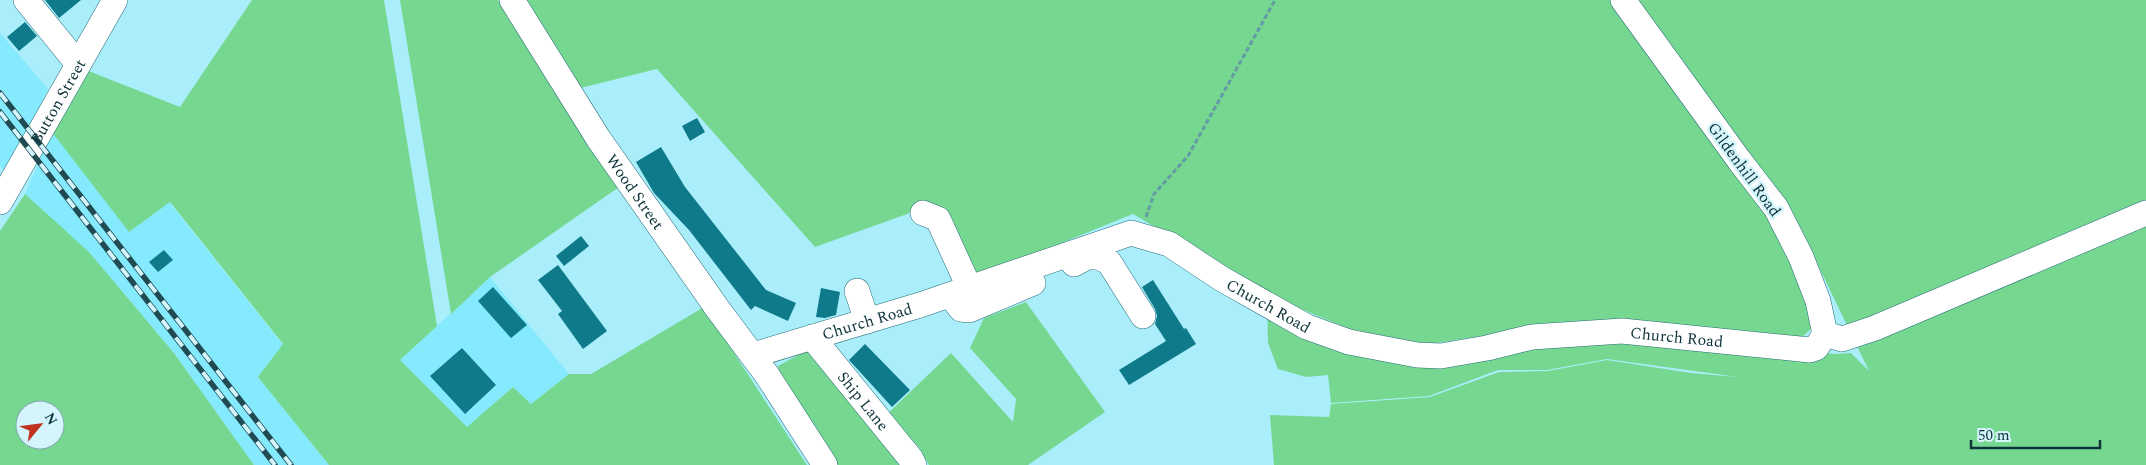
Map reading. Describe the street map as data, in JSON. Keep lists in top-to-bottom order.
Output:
{
  "streets": {
    "street": [
      "Button Street",
      "Gildenhill Road",
      "Wood Street",
      "Church Road",
      "Ship Lane"
    ]
  },
  "crossings": [
    ["Gildenhill Road", "Church Road"],
    ["Wood Street", "Church Road"],
    ["Church Road", "Ship Lane"]
  ],
  "scale_bar": "50 m",
  "north": "top right"
}
